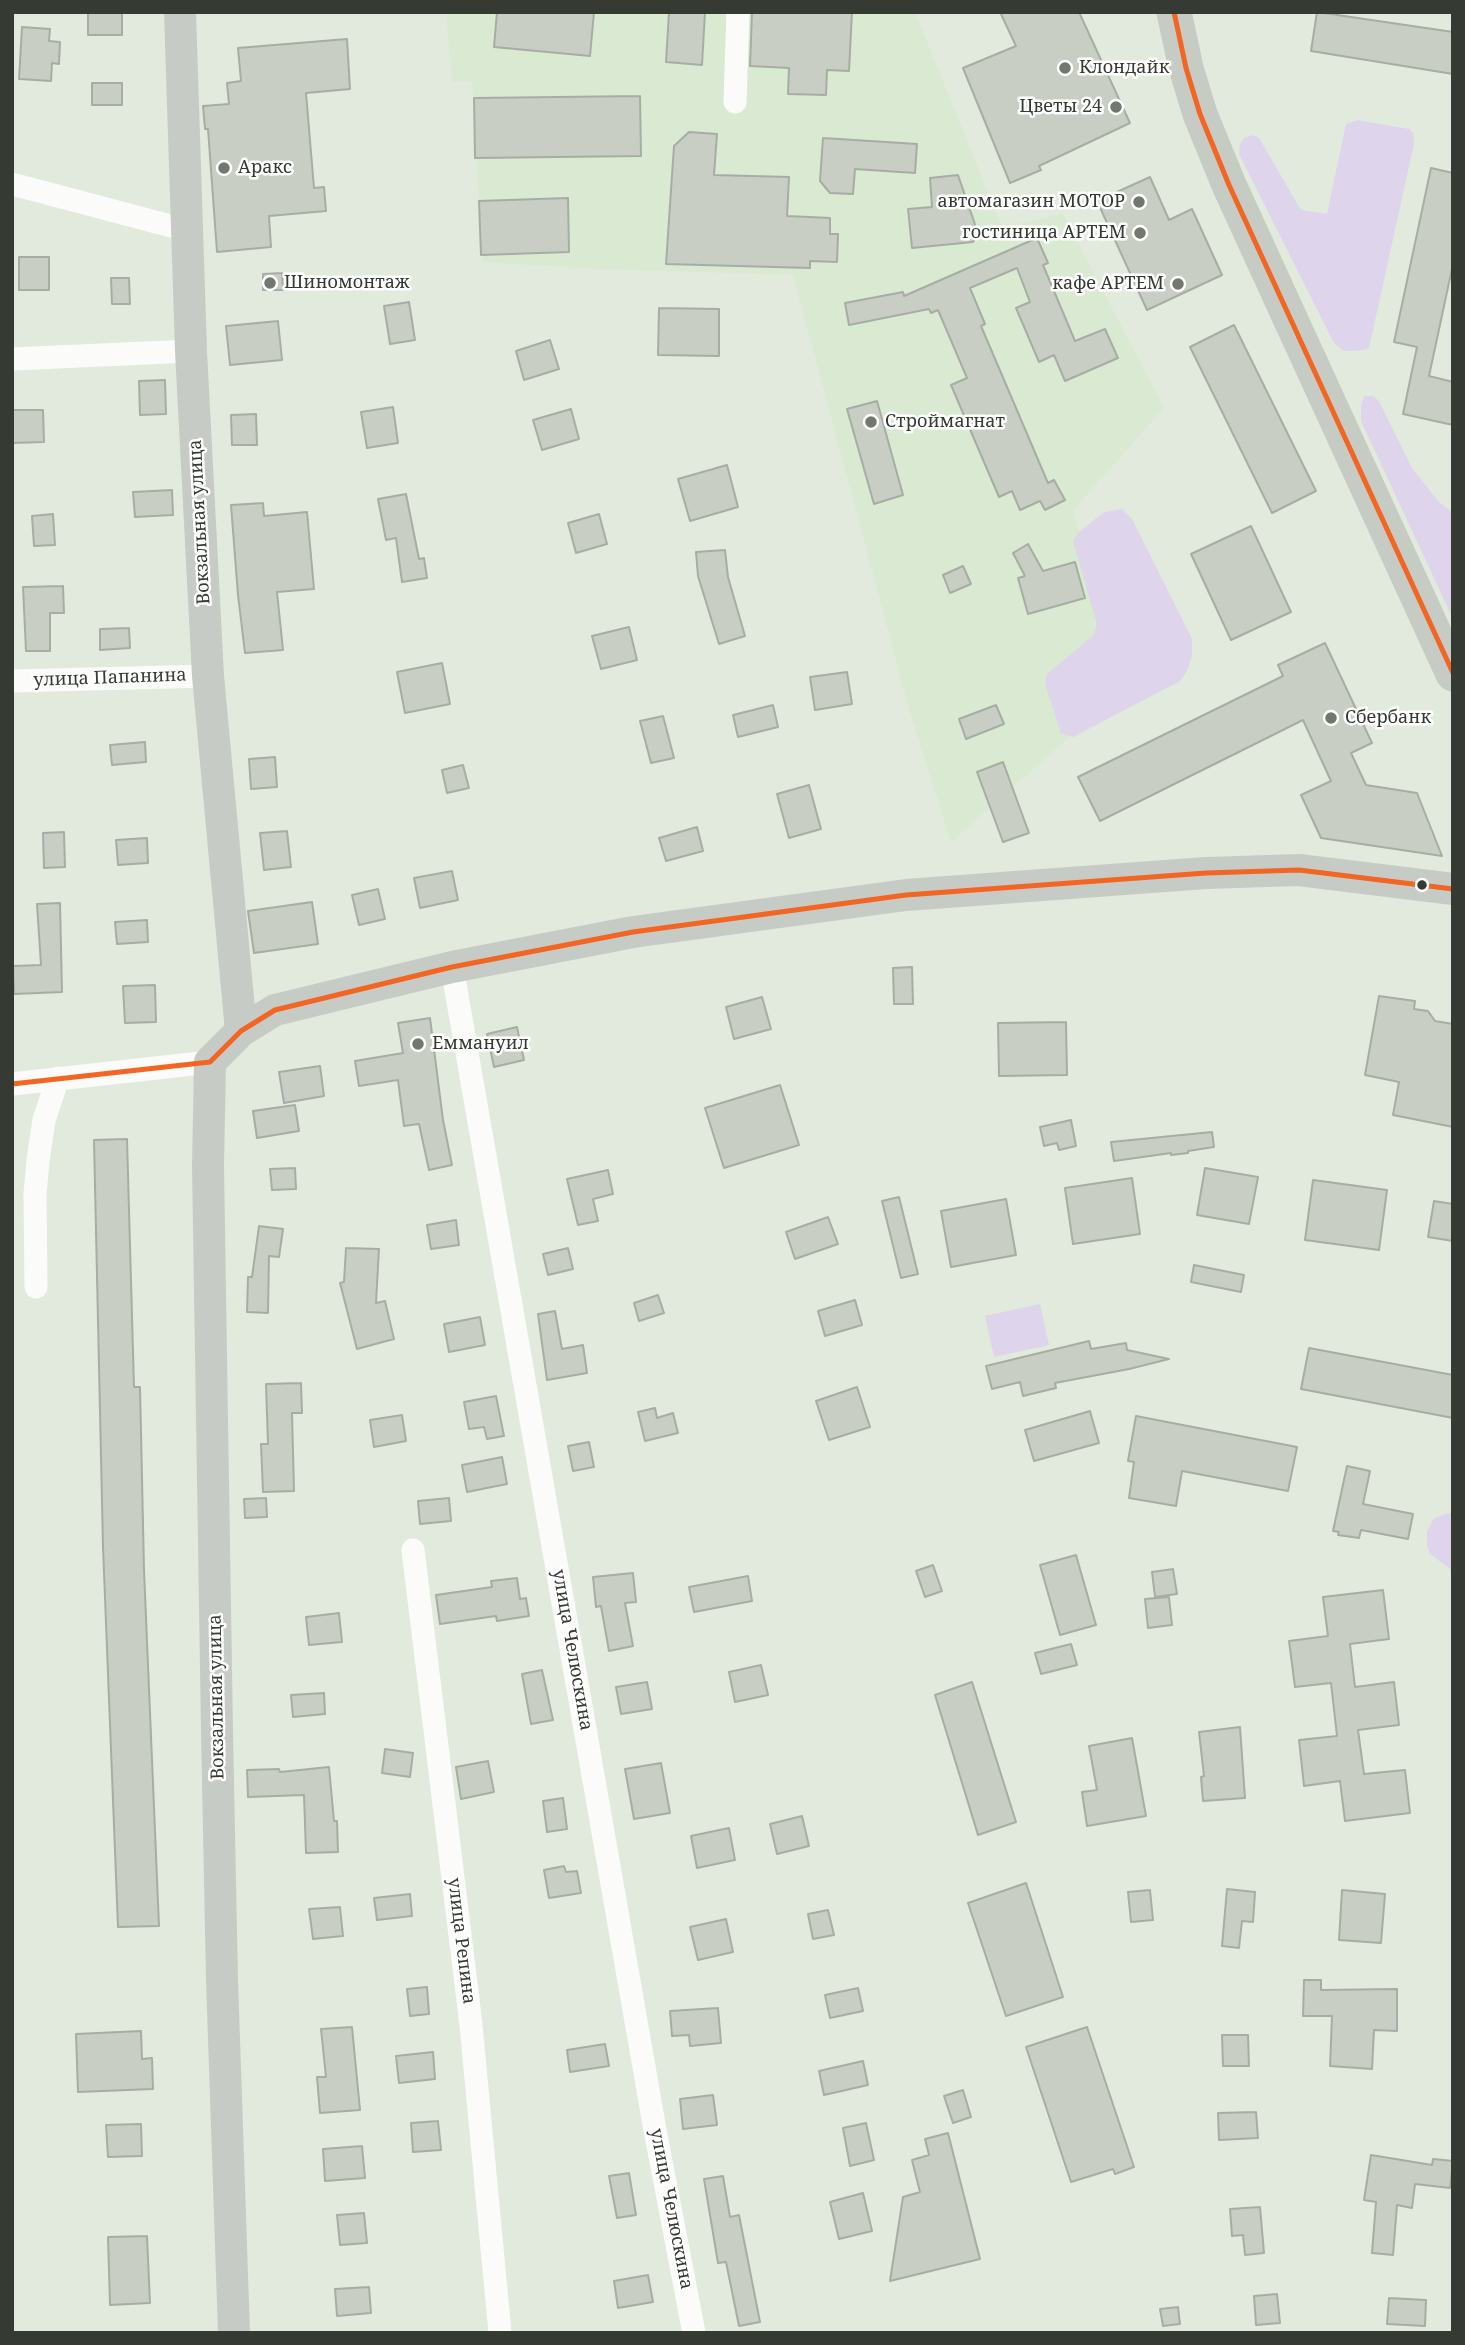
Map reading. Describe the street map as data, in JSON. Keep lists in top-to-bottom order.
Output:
{
  "streets": {
    "main road": ["Вокзальная улица"],
    "street": ["улица Папанина", "улица Челюскина", "улица Репина"]
  },
  "crossings": [
    ["Вокзальная улица", "улица Папанина"]
  ],
  "places": [
    "Клондайк",
    "Цветы 24",
    "Аракс",
    "автомагазин МОТОР",
    "гостиница АРТЕМ",
    "Шиномонтаж",
    "кафе АРТЕМ",
    "Строймагнат",
    "Сбербанк",
    "Еммануил"
  ]
}
